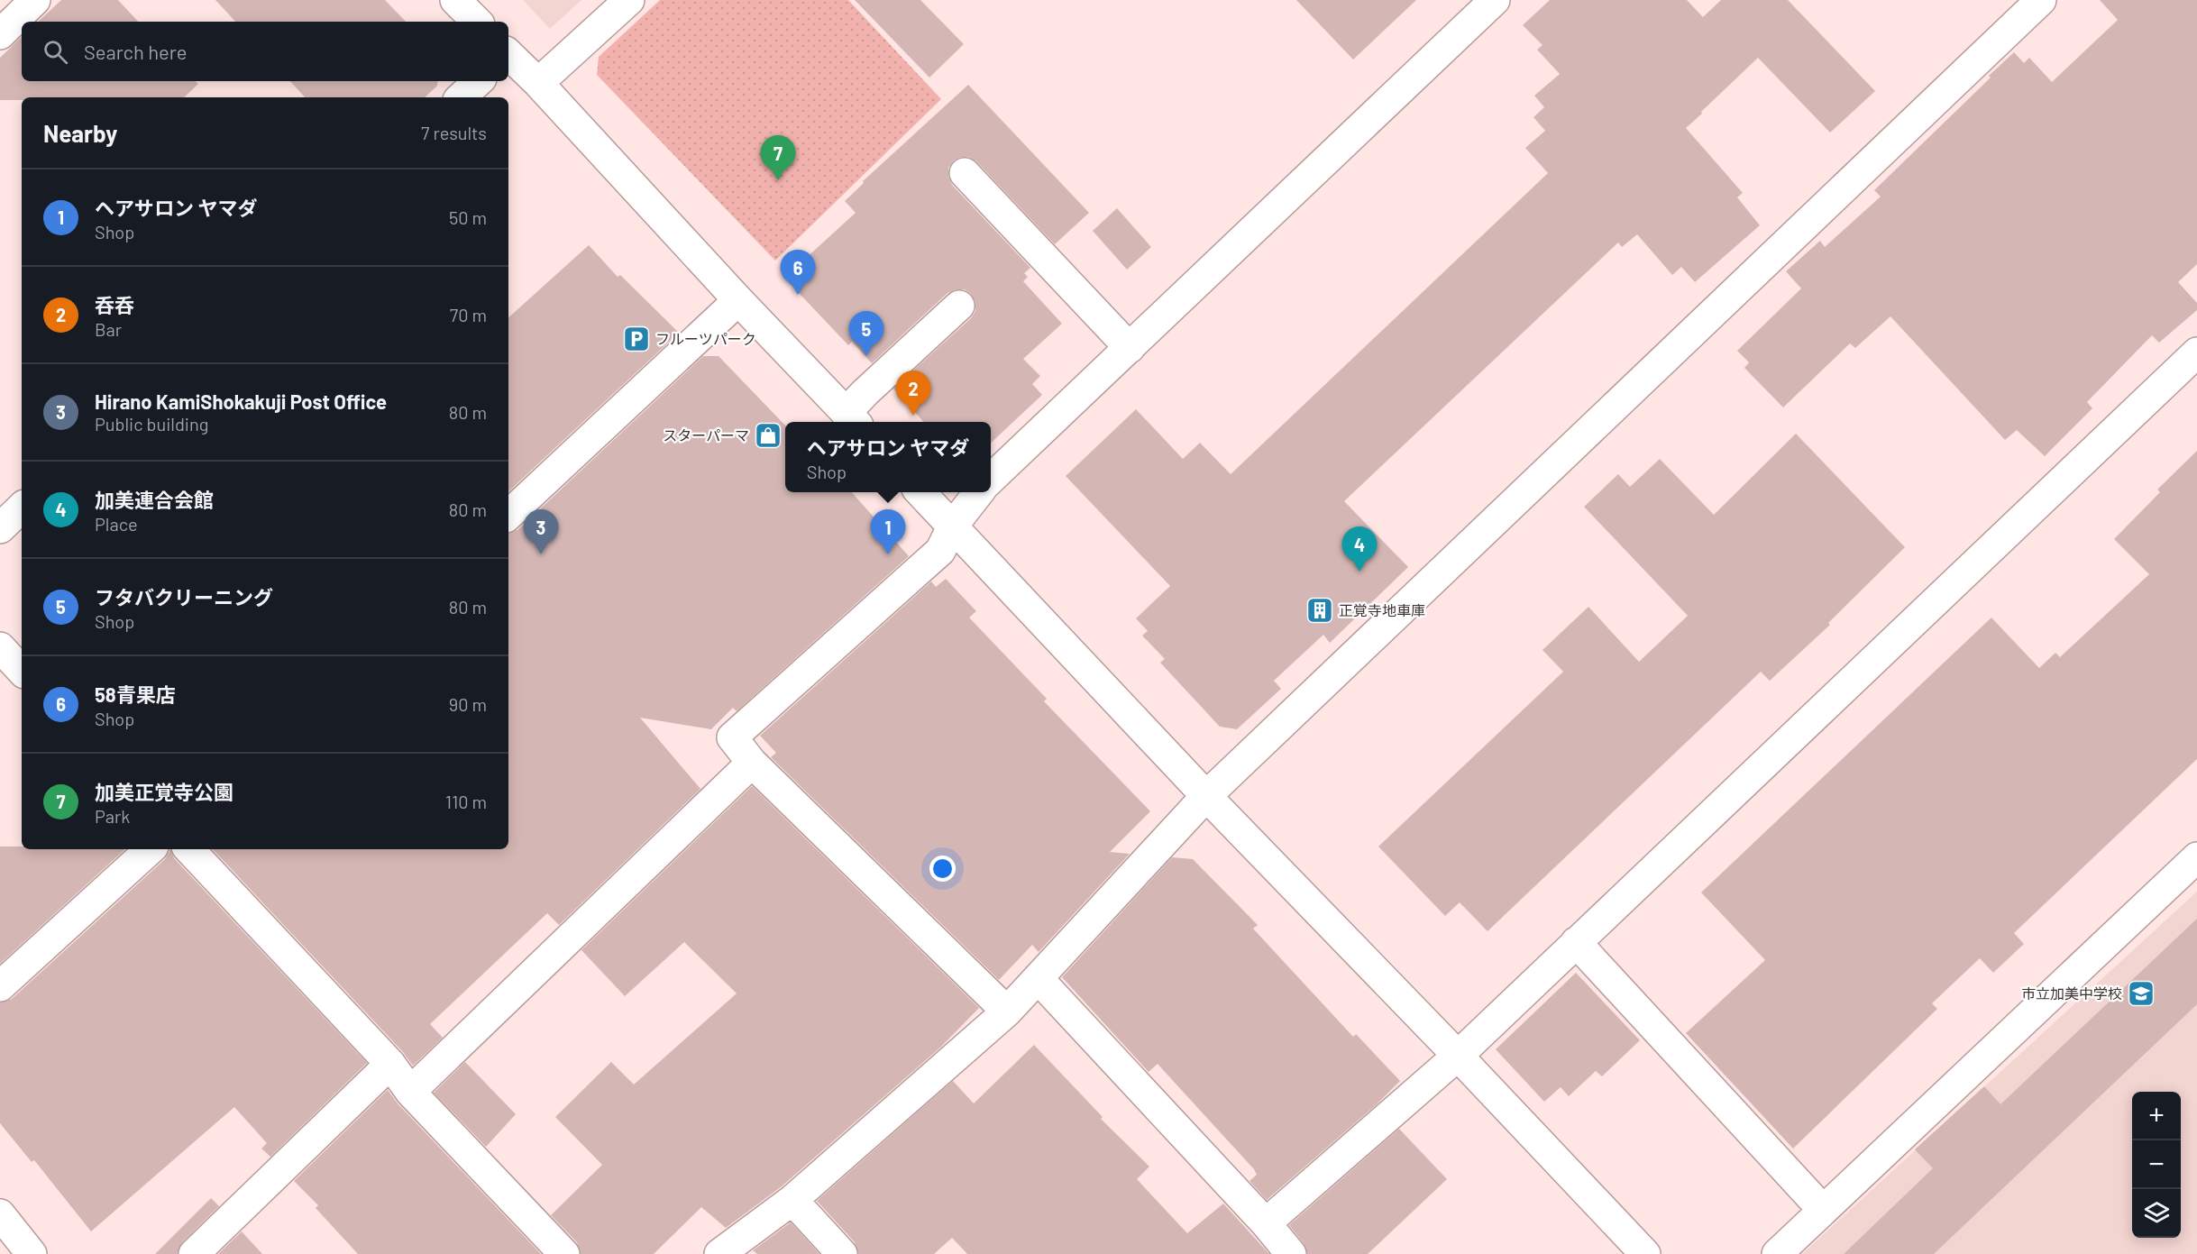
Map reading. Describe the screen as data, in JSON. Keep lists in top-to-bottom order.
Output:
{
  "places": {
    "parking": ["フルーツパーク"],
    "shop": ["スターパーマ"],
    "building": ["正覚寺地車庫"],
    "school or university": ["市立加美中学校"]
  },
  "page": {
    "search": "Search here",
    "heading": ["Nearby", "7 results"],
    "pins": [
      "7",
      "6",
      "5",
      "2",
      "1",
      "3",
      "4"
    ],
    "list": [
      {
        "mark": "1",
        "name": "ヘアサロン ヤマダ",
        "note": "Shop",
        "value": "50 m"
      },
      {
        "mark": "2",
        "name": "呑呑",
        "note": "Bar",
        "value": "70 m"
      },
      {
        "mark": "3",
        "name": "Hirano KamiShokakuji Post Office",
        "note": "Public building",
        "value": "80 m"
      },
      {
        "mark": "4",
        "name": "加美連合会館",
        "note": "Place",
        "value": "80 m"
      },
      {
        "mark": "5",
        "name": "フタバクリーニング",
        "note": "Shop",
        "value": "80 m"
      },
      {
        "mark": "6",
        "name": "58青果店",
        "note": "Shop",
        "value": "90 m"
      },
      {
        "mark": "7",
        "name": "加美正覚寺公園",
        "note": "Park",
        "value": "110 m"
      }
    ],
    "popup": ["ヘアサロン ヤマダ", "Shop"],
    "map_buttons": ["+", "−"]
  }
}
